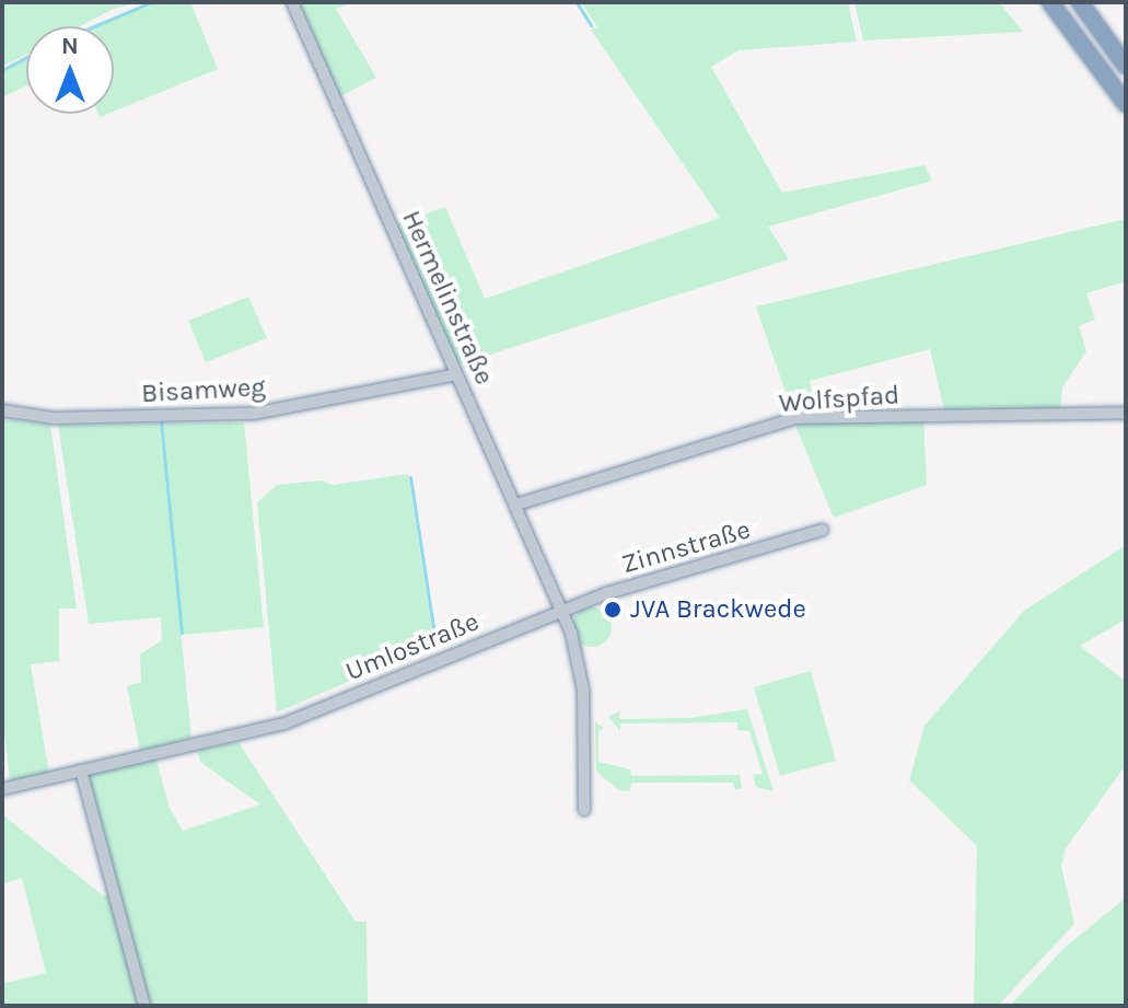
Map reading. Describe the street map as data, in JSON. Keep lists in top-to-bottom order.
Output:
{
  "streets": {
    "street": [
      "Hermelinstraße",
      "Bisamweg",
      "Wolfspfad",
      "Zinnstraße",
      "Umlostraße"
    ]
  },
  "crossings": [
    ["Hermelinstraße", "Bisamweg"],
    ["Hermelinstraße", "Wolfspfad"],
    ["Hermelinstraße", "Zinnstraße"],
    ["Hermelinstraße", "Umlostraße"],
    ["Zinnstraße", "Umlostraße"]
  ],
  "places": ["JVA Brackwede"],
  "north": "top"
}
